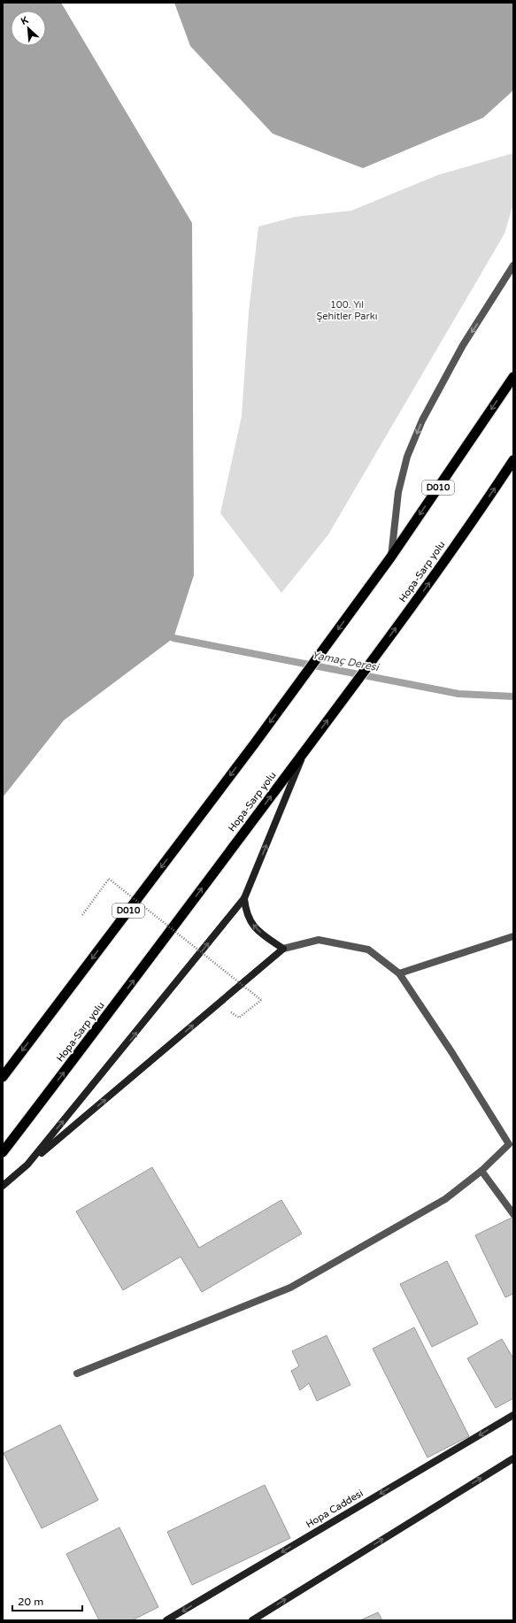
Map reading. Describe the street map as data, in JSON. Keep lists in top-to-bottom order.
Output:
{
  "streets": {
    "highway": ["D010", "Hopa-Sarp yolu"],
    "main road": ["Hopa Caddesi"]
  },
  "water": ["Yamaç Deresi"],
  "parks": ["100. Yıl Şehitler Parkı"],
  "scale_bar": "20 m",
  "north": "top left"
}
